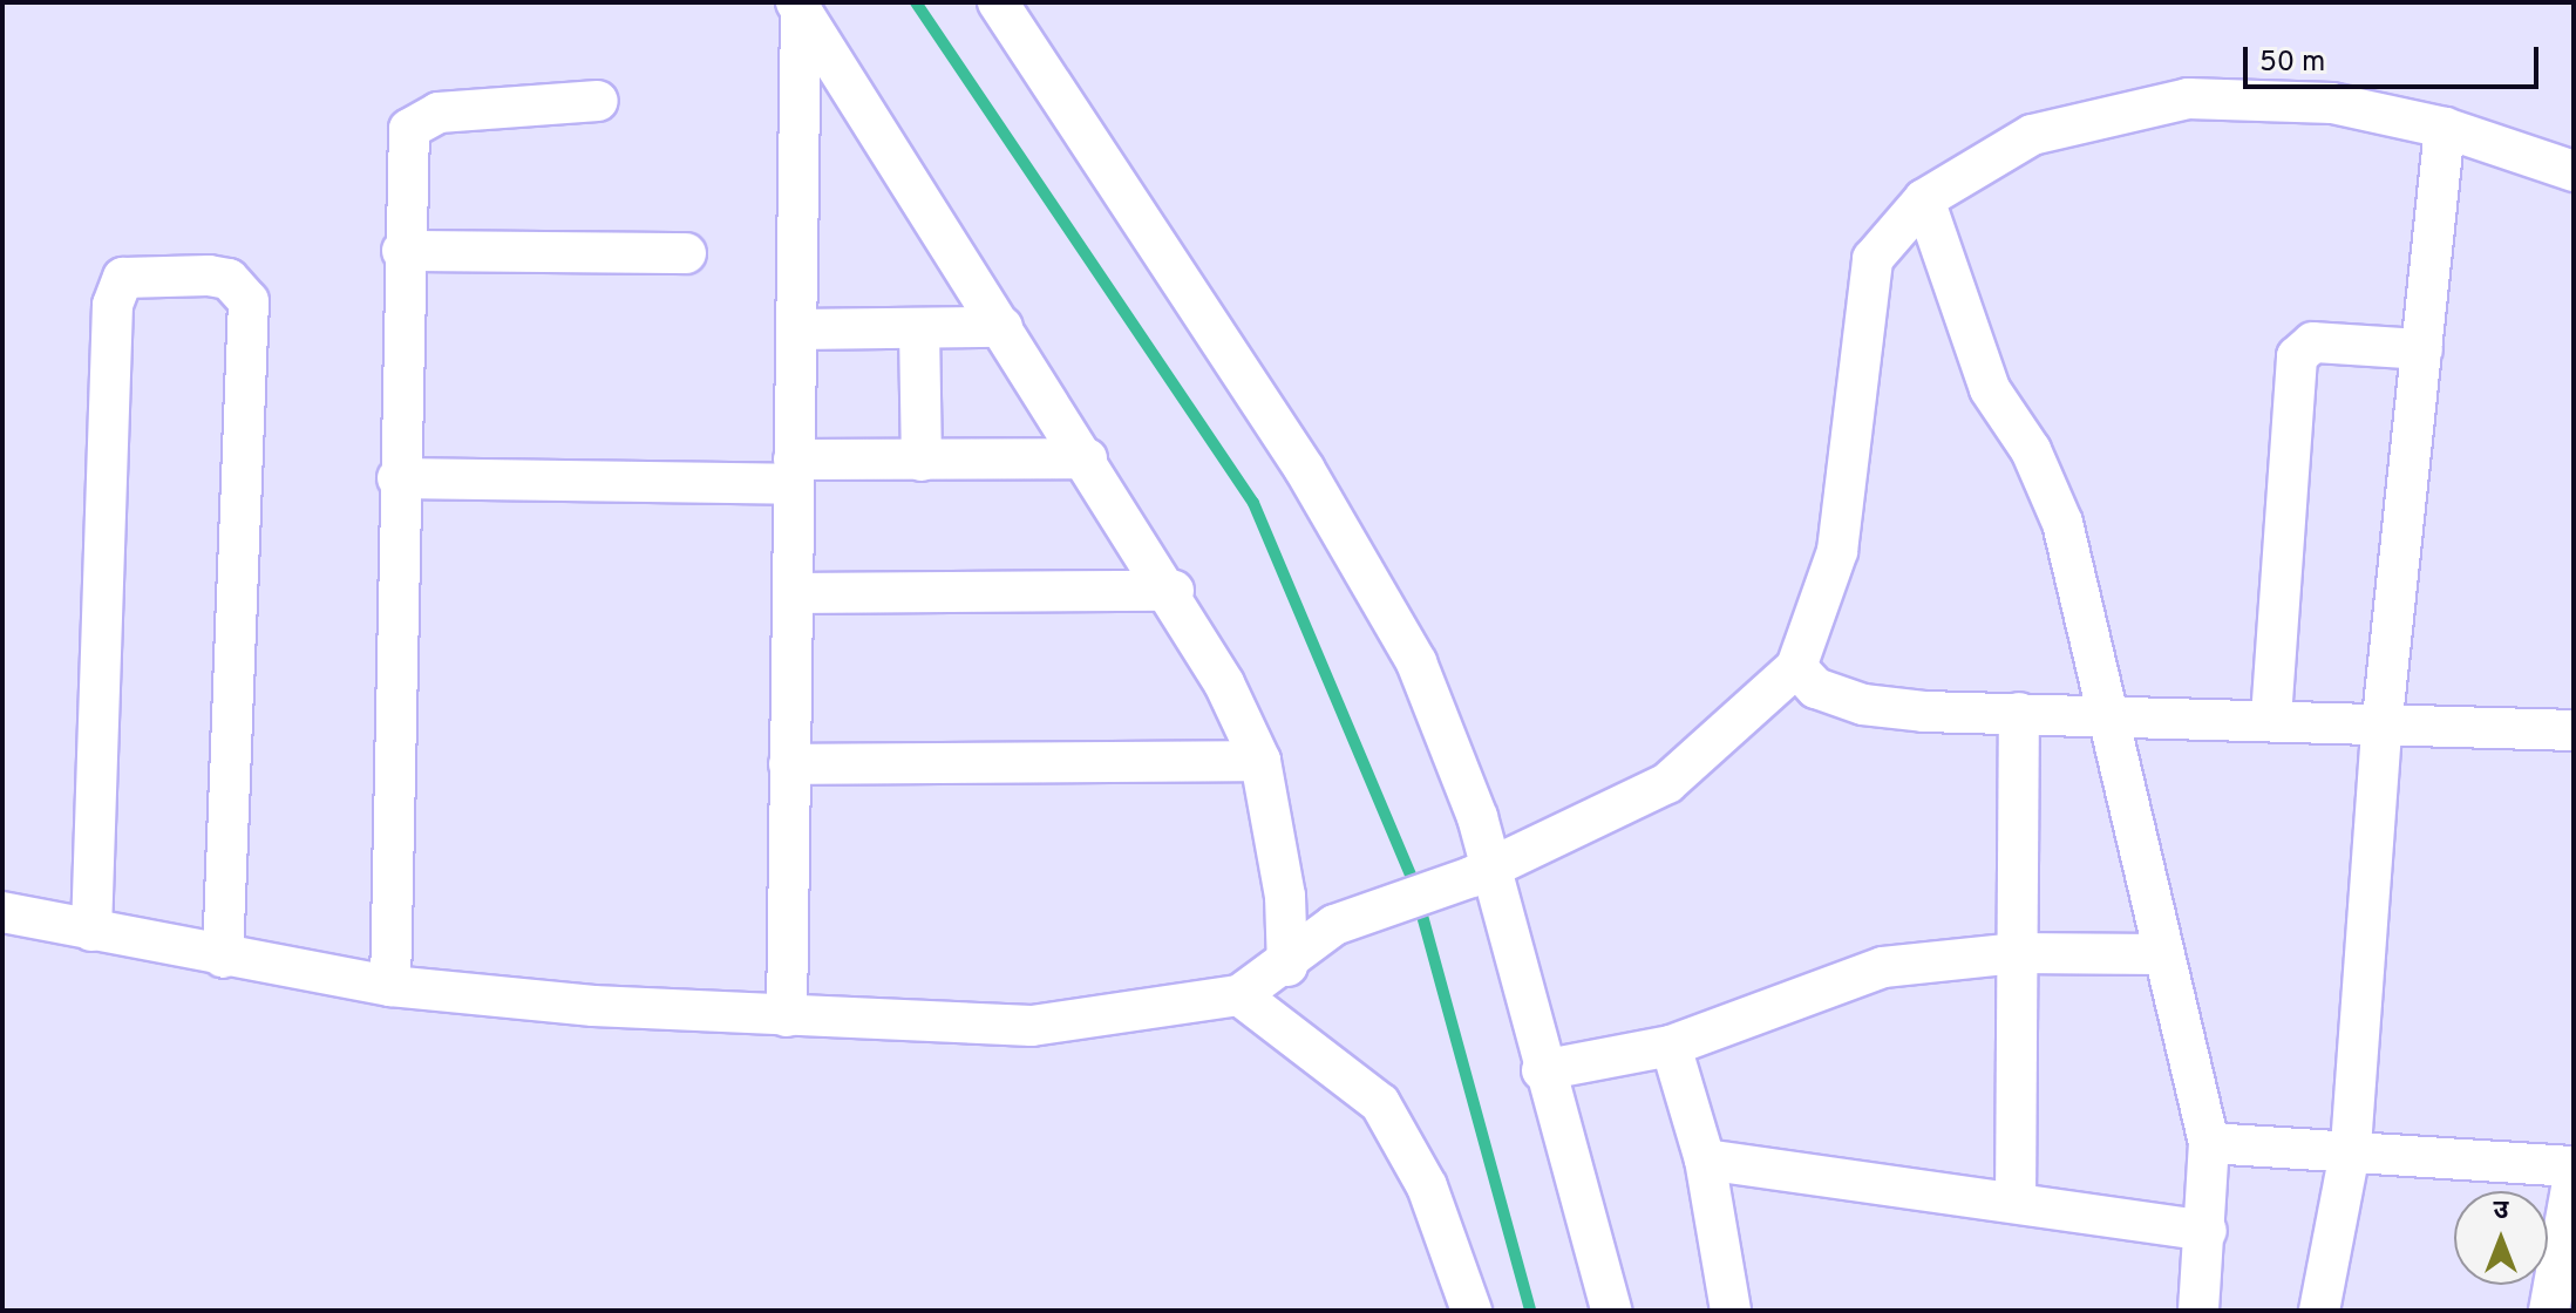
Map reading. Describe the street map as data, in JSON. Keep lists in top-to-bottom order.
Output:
{
  "scale_bar": "50 m",
  "north": "top"
}
